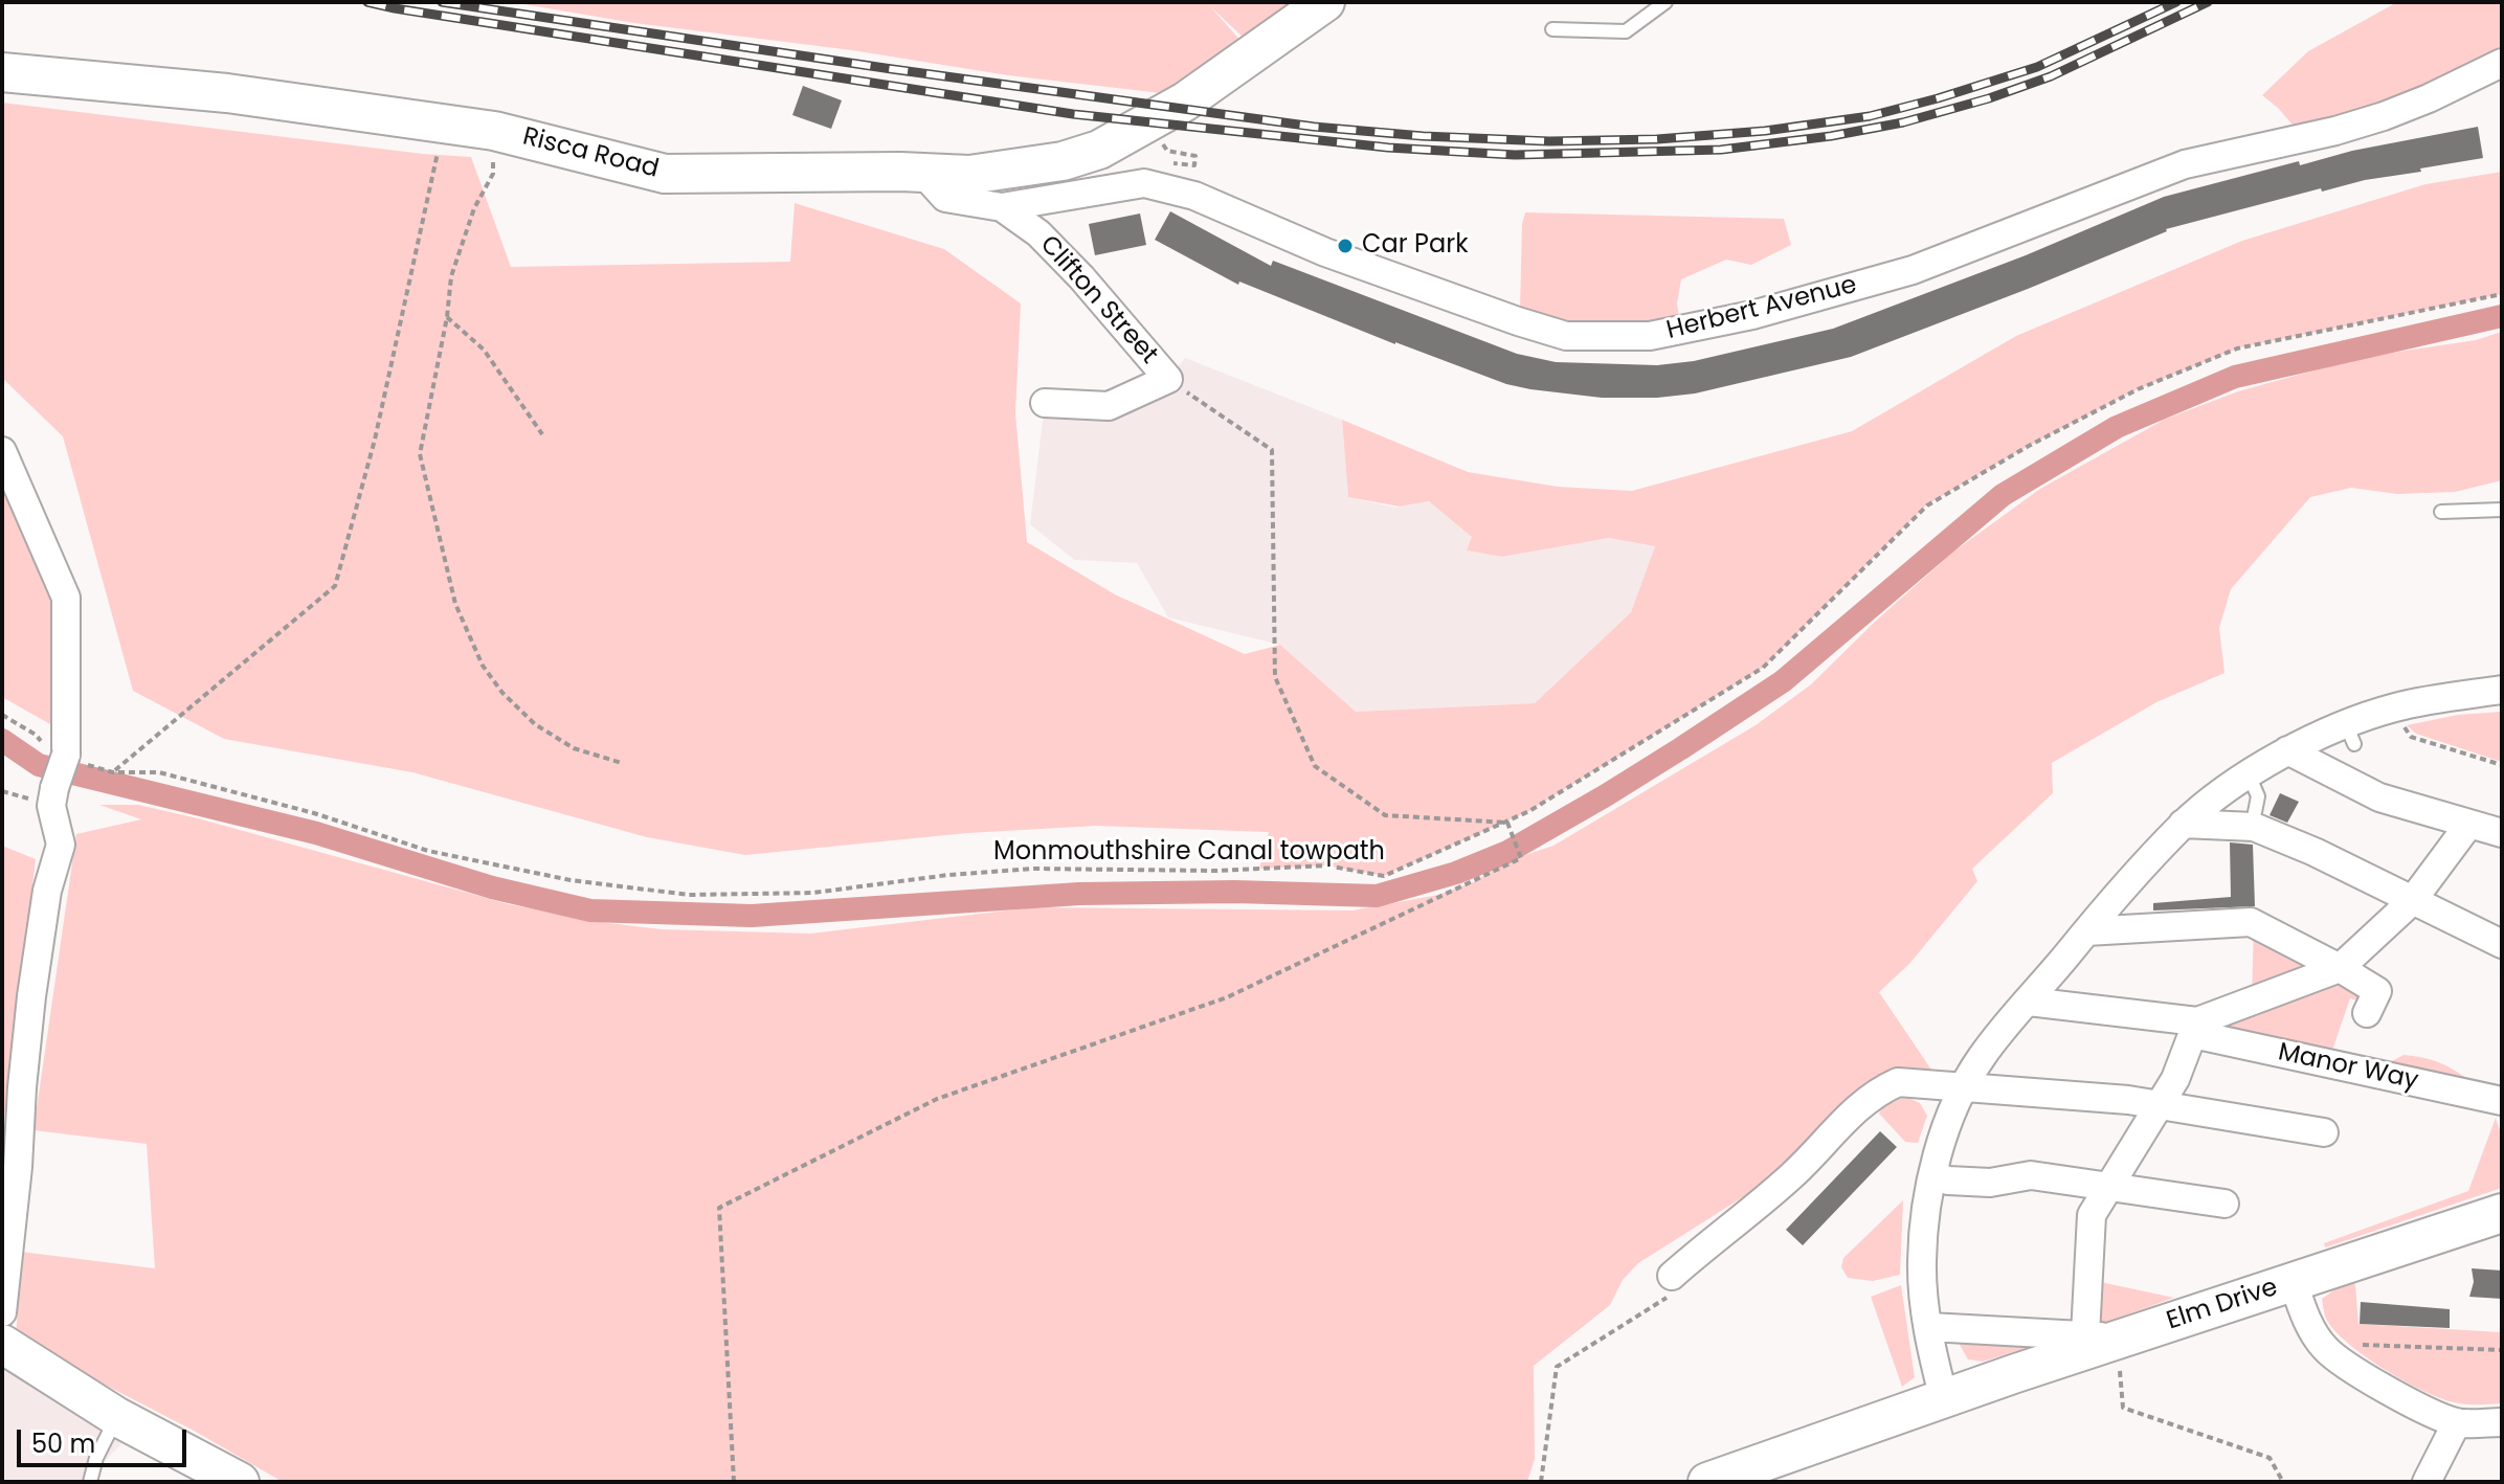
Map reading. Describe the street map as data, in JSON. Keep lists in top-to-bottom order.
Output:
{
  "streets": {
    "main road": ["Risca Road", "Elm Drive"],
    "street": ["Clifton Street", "Herbert Avenue", "Manor Way"],
    "path": ["Monmouthshire Canal towpath"]
  },
  "crossings": [
    ["Risca Road", "Herbert Avenue"],
    ["Clifton Street", "Herbert Avenue"]
  ],
  "places": ["Car Park"],
  "scale_bar": "50 m"
}
